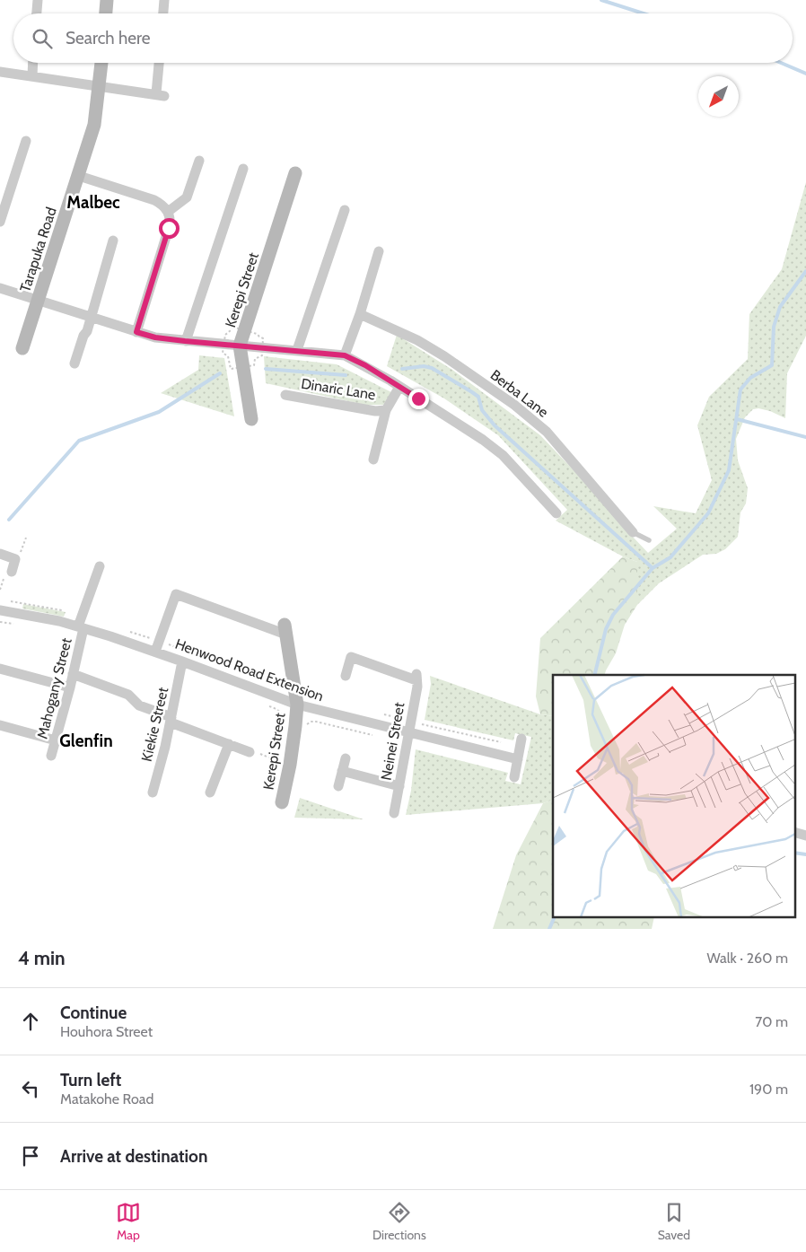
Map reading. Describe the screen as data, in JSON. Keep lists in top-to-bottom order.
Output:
{
  "streets": {
    "street": [
      "Tarapuka Road",
      "Kerepi Street",
      "Dinaric Lane",
      "Berba Lane",
      "Henwood Road Extension",
      "Mahogany Street",
      "Kiekie Street",
      "Neinei Street"
    ]
  },
  "crossings": [
    ["Kerepi Street", "Henwood Road Extension"],
    ["Henwood Road Extension", "Mahogany Street"],
    ["Henwood Road Extension", "Kiekie Street"],
    ["Henwood Road Extension", "Neinei Street"]
  ],
  "districts": ["Malbec", "Glenfin"],
  "north": "bottom left",
  "page": {
    "search": "Search here",
    "heading": ["4 min", "Walk · 260 m"],
    "list": [
      ["Continue", "Houhora Street", "70 m"],
      ["Turn left", "Matakohe Road", "190 m"],
      "Arrive at destination"
    ],
    "nav": ["Map", "Directions", "Saved"]
  }
}
